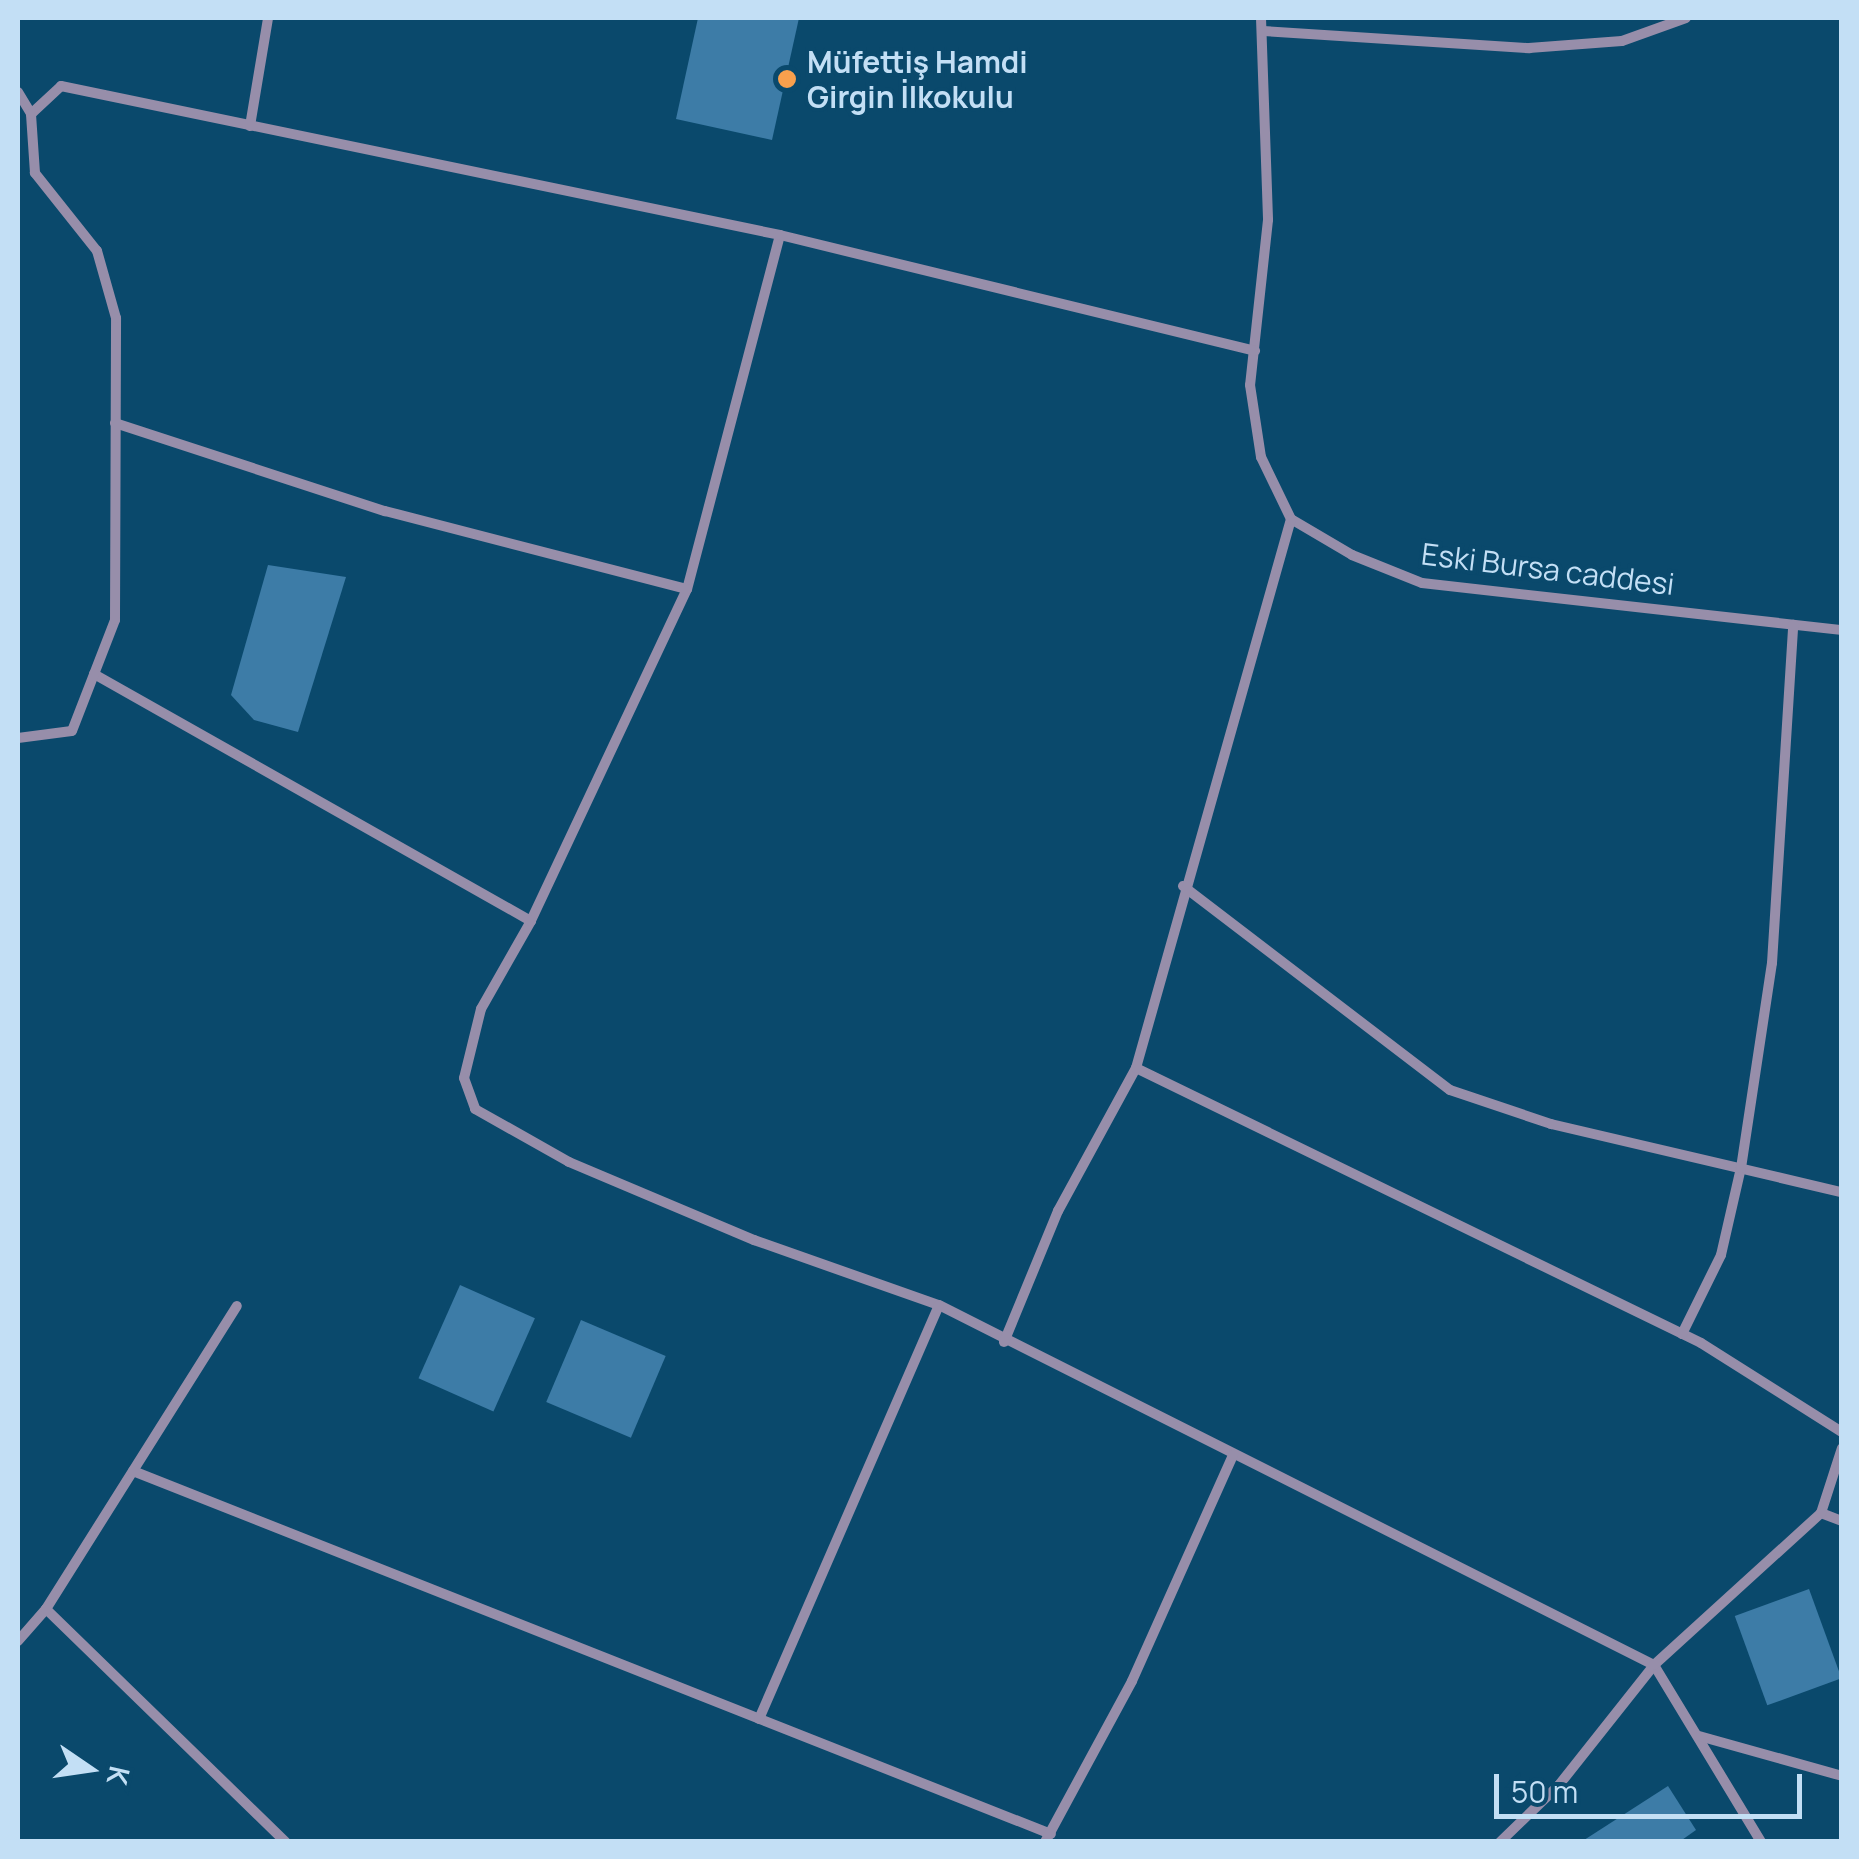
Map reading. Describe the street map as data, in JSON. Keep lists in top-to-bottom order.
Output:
{
  "streets": {
    "street": ["Eski Bursa caddesi"]
  },
  "places": ["Müfettiş Hamdi Girgin İlkokulu"],
  "scale_bar": "50 m",
  "north": "right"
}
